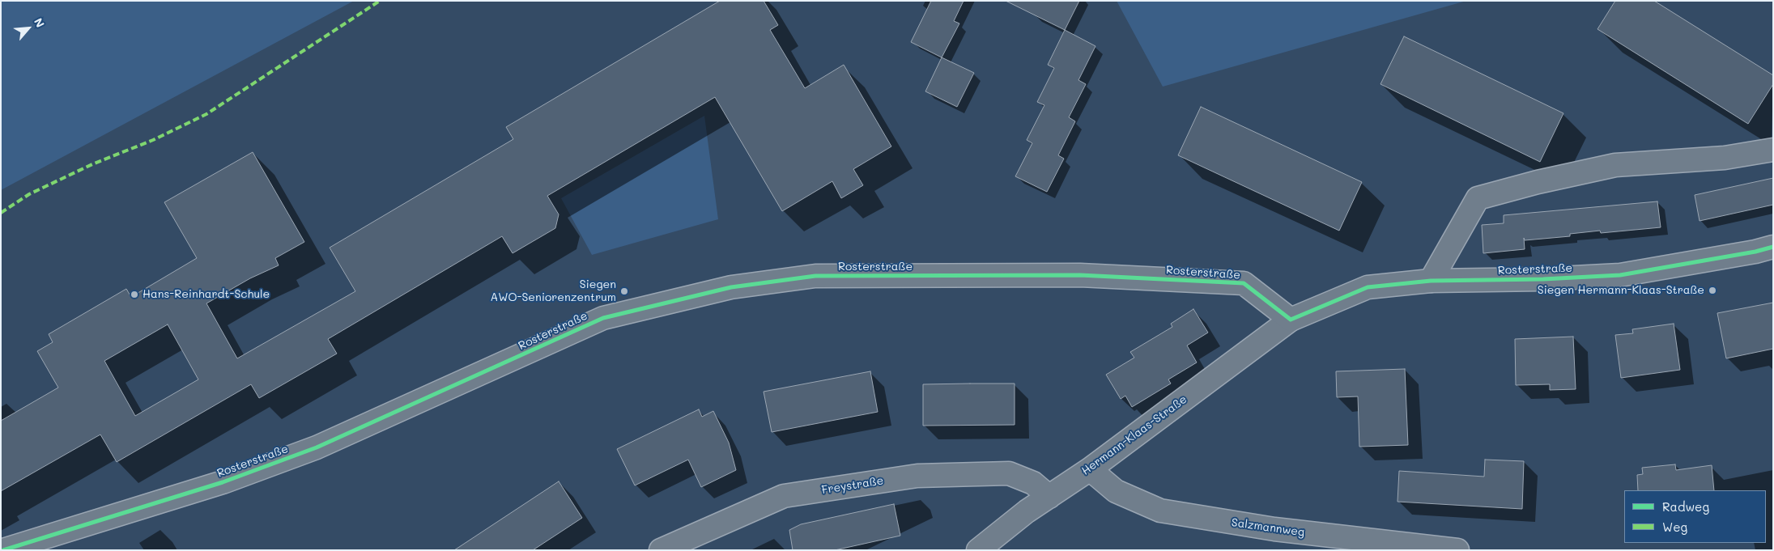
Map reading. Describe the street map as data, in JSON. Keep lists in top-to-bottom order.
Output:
{
  "streets": {
    "street": [
      "Rosterstraße",
      "Hermann-Klaas-Straße",
      "Freystraße",
      "Salzmannweg"
    ]
  },
  "crossings": [
    ["Rosterstraße", "Hermann-Klaas-Straße"],
    ["Hermann-Klaas-Straße", "Freystraße"],
    ["Hermann-Klaas-Straße", "Salzmannweg"]
  ],
  "places": ["Siegen Hermann-Klaas-Straße", "Siegen AWO-Seniorenzentrum", "Hans-Reinhardt-Schule"],
  "legend": ["Radweg", "Weg"],
  "north": "top right"
}
